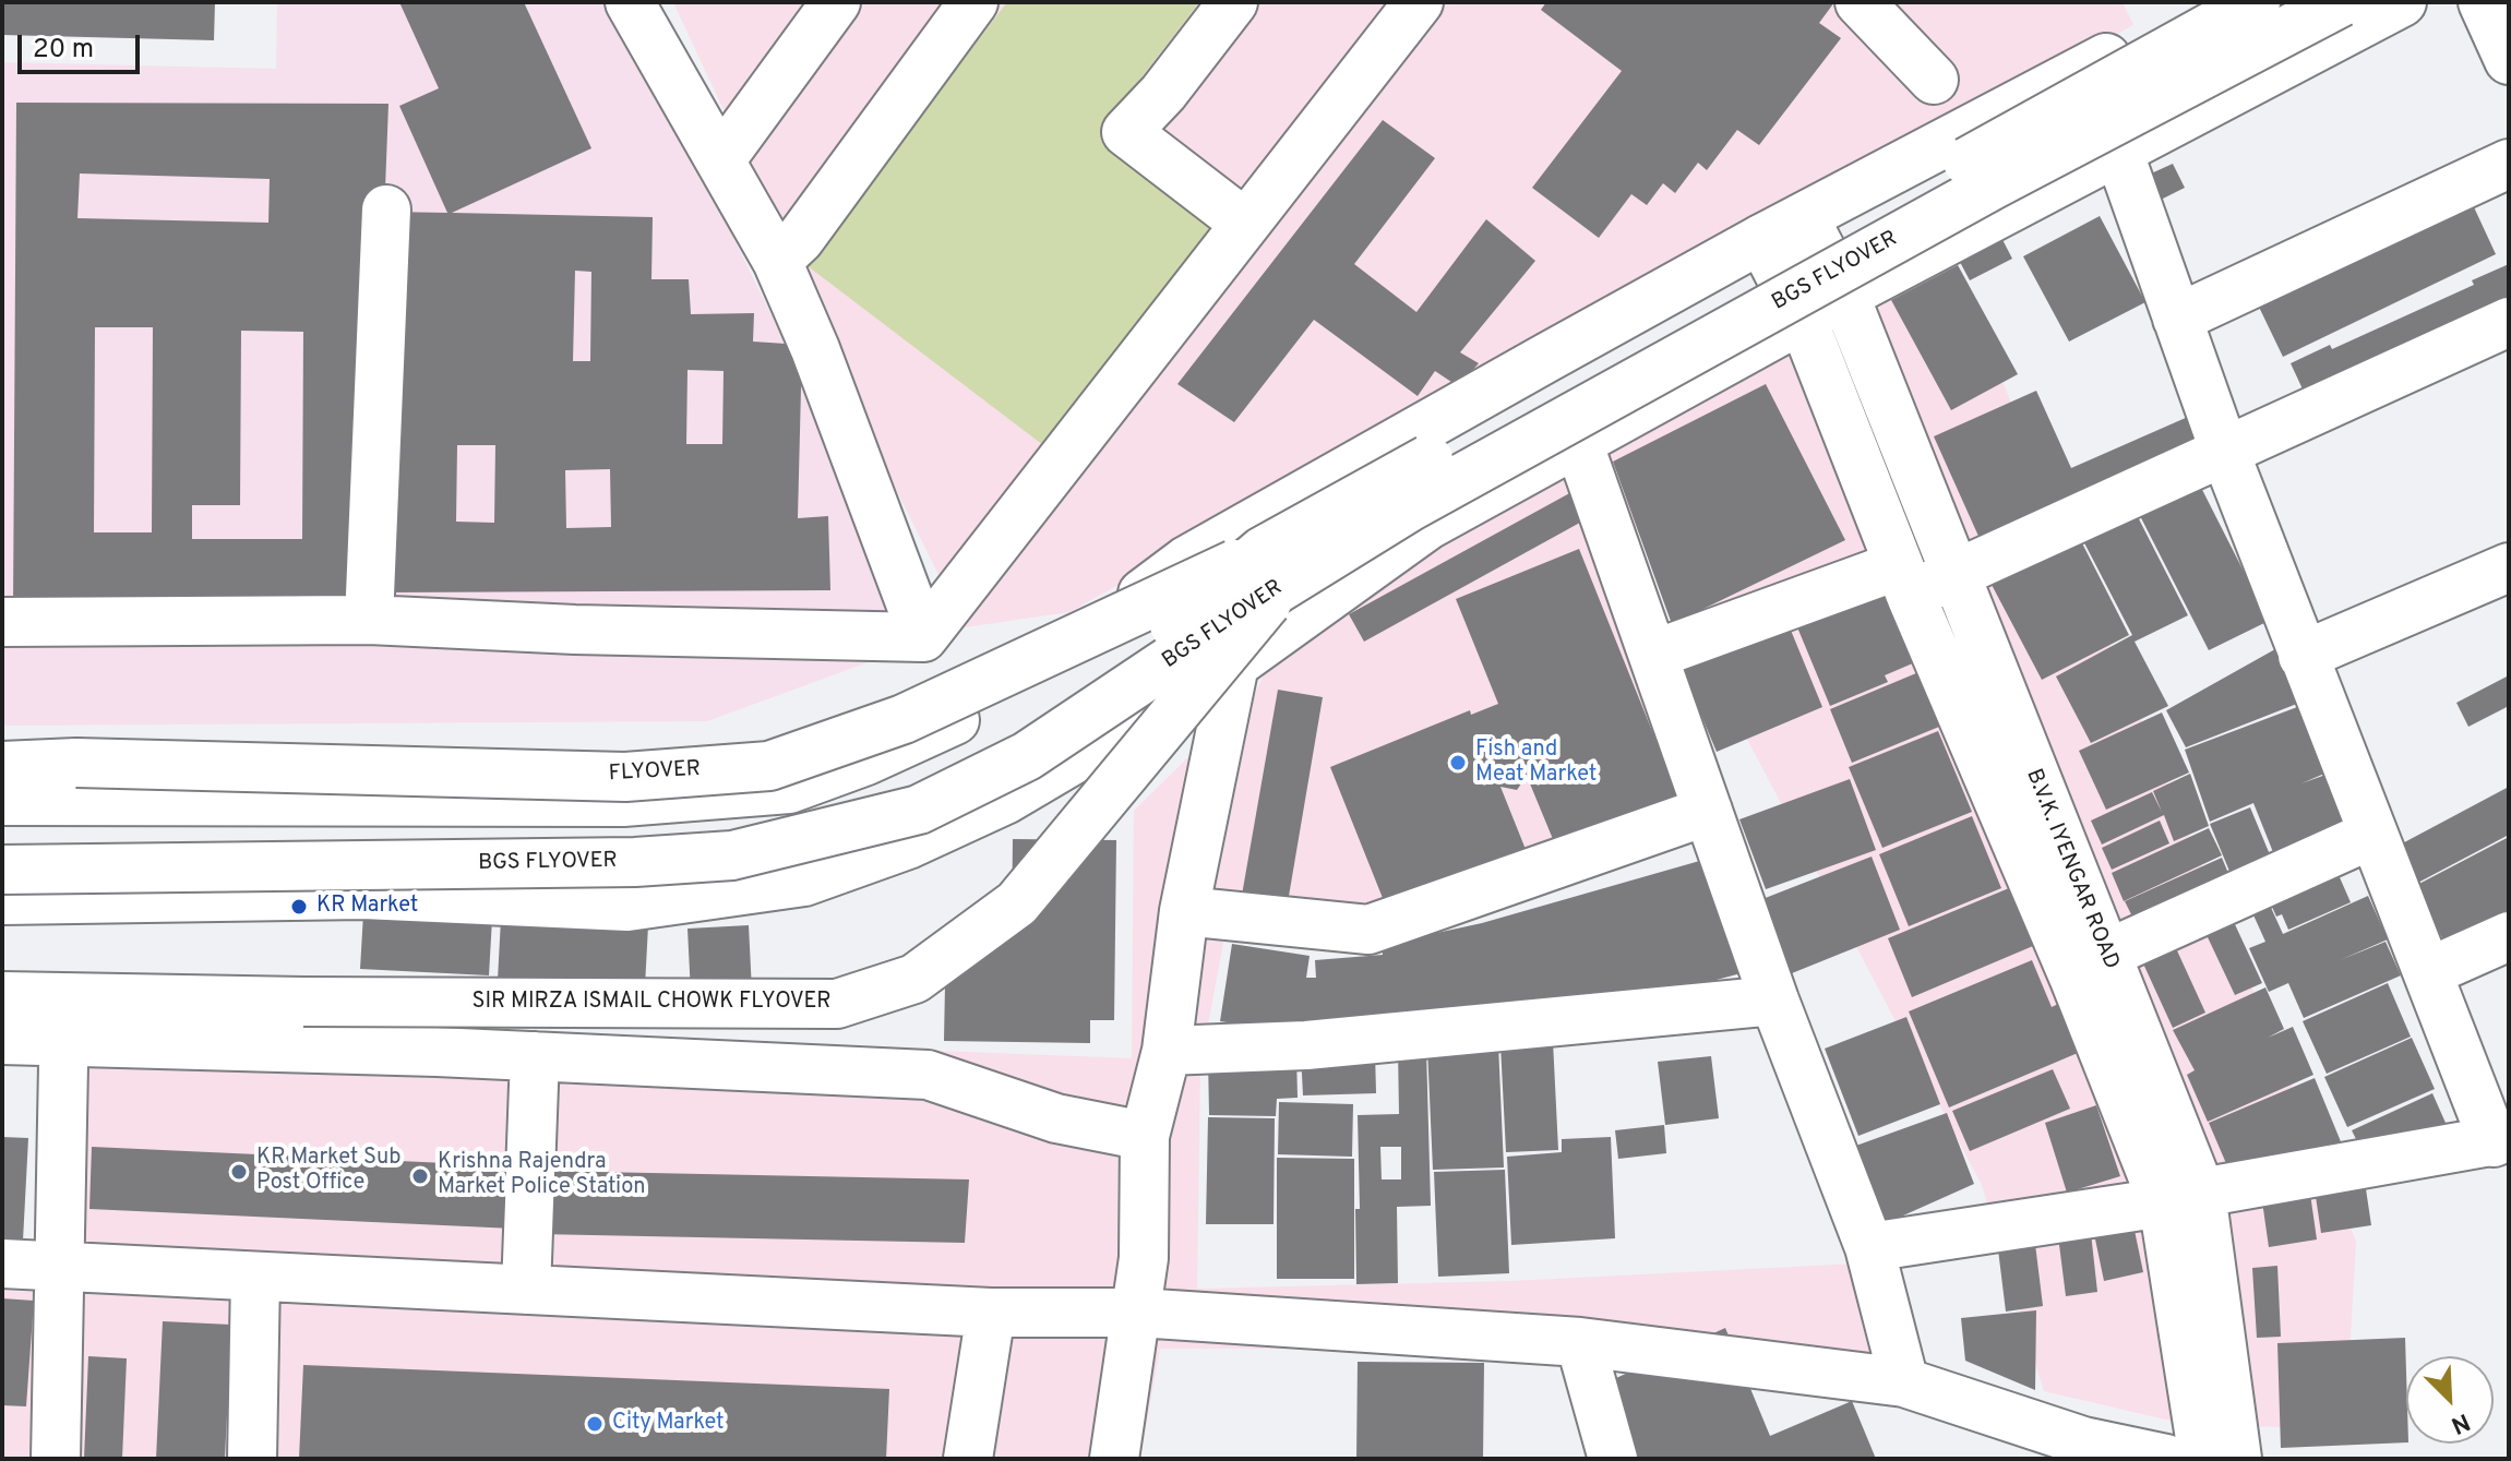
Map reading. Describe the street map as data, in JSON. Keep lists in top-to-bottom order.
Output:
{
  "streets": {
    "main road": [
      "BGS FLYOVER",
      "FLYOVER",
      "B.V.K. IYENGAR ROAD",
      "SIR MIRZA ISMAIL CHOWK FLYOVER"
    ]
  },
  "crossings": [
    ["BGS FLYOVER", "FLYOVER"],
    ["BGS FLYOVER", "SIR MIRZA ISMAIL CHOWK FLYOVER"],
    ["FLYOVER", "SIR MIRZA ISMAIL CHOWK FLYOVER"]
  ],
  "places": [
    "Fish and Meat Market",
    "KR Market",
    "KR Market Sub Post Office",
    "Krishna Rajendra Market Police Station",
    "City Market"
  ],
  "scale_bar": "20 m",
  "north": "bottom right"
}
